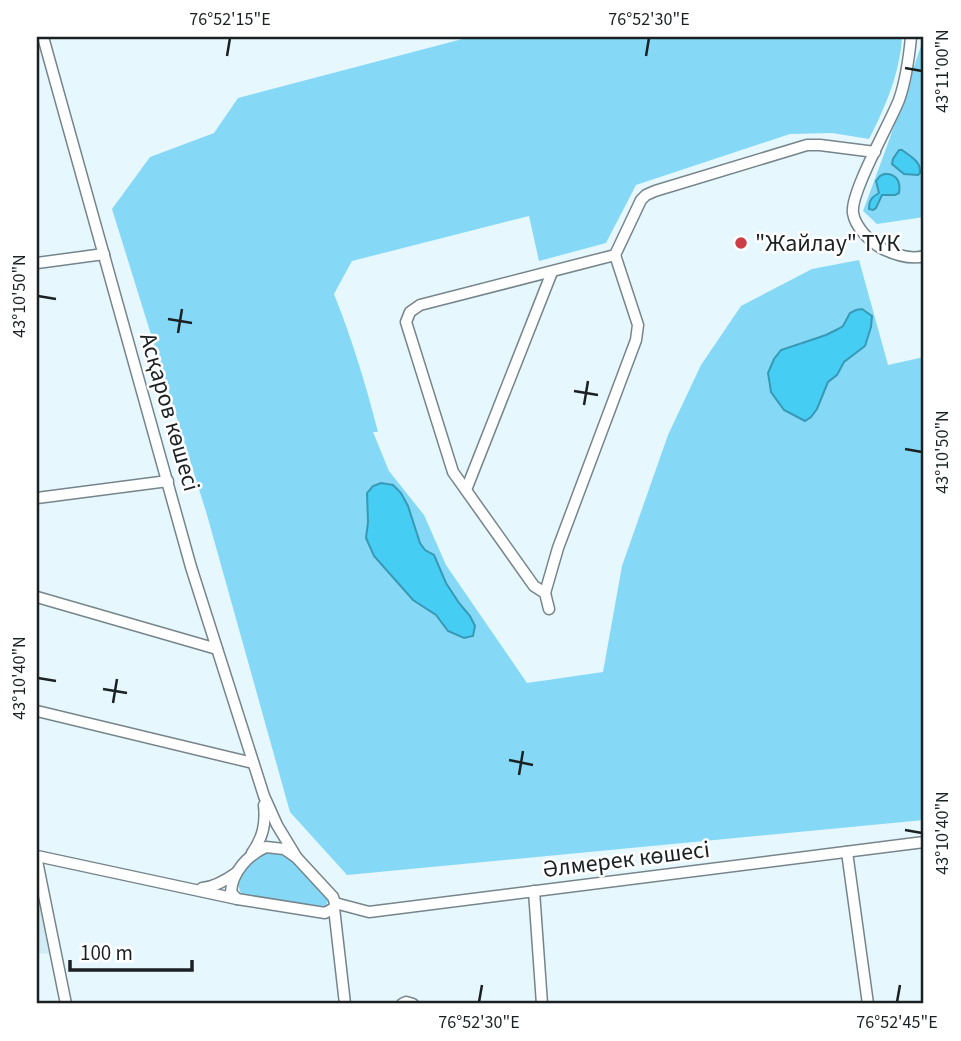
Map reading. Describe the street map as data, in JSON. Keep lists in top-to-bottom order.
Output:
{
  "streets": {
    "street": ["Асқаров көшесі", "Әлмерек көшесі"]
  },
  "places": ["\"Жайлау\" ТҮК"],
  "scale_bar": "100 m",
  "coordinates": [
    "76°52'15\"E",
    "76°52'30\"E",
    "43°11'00\"N",
    "43°10'50\"N",
    "43°10'40\"N",
    "76°52'45\"E"
  ]
}
